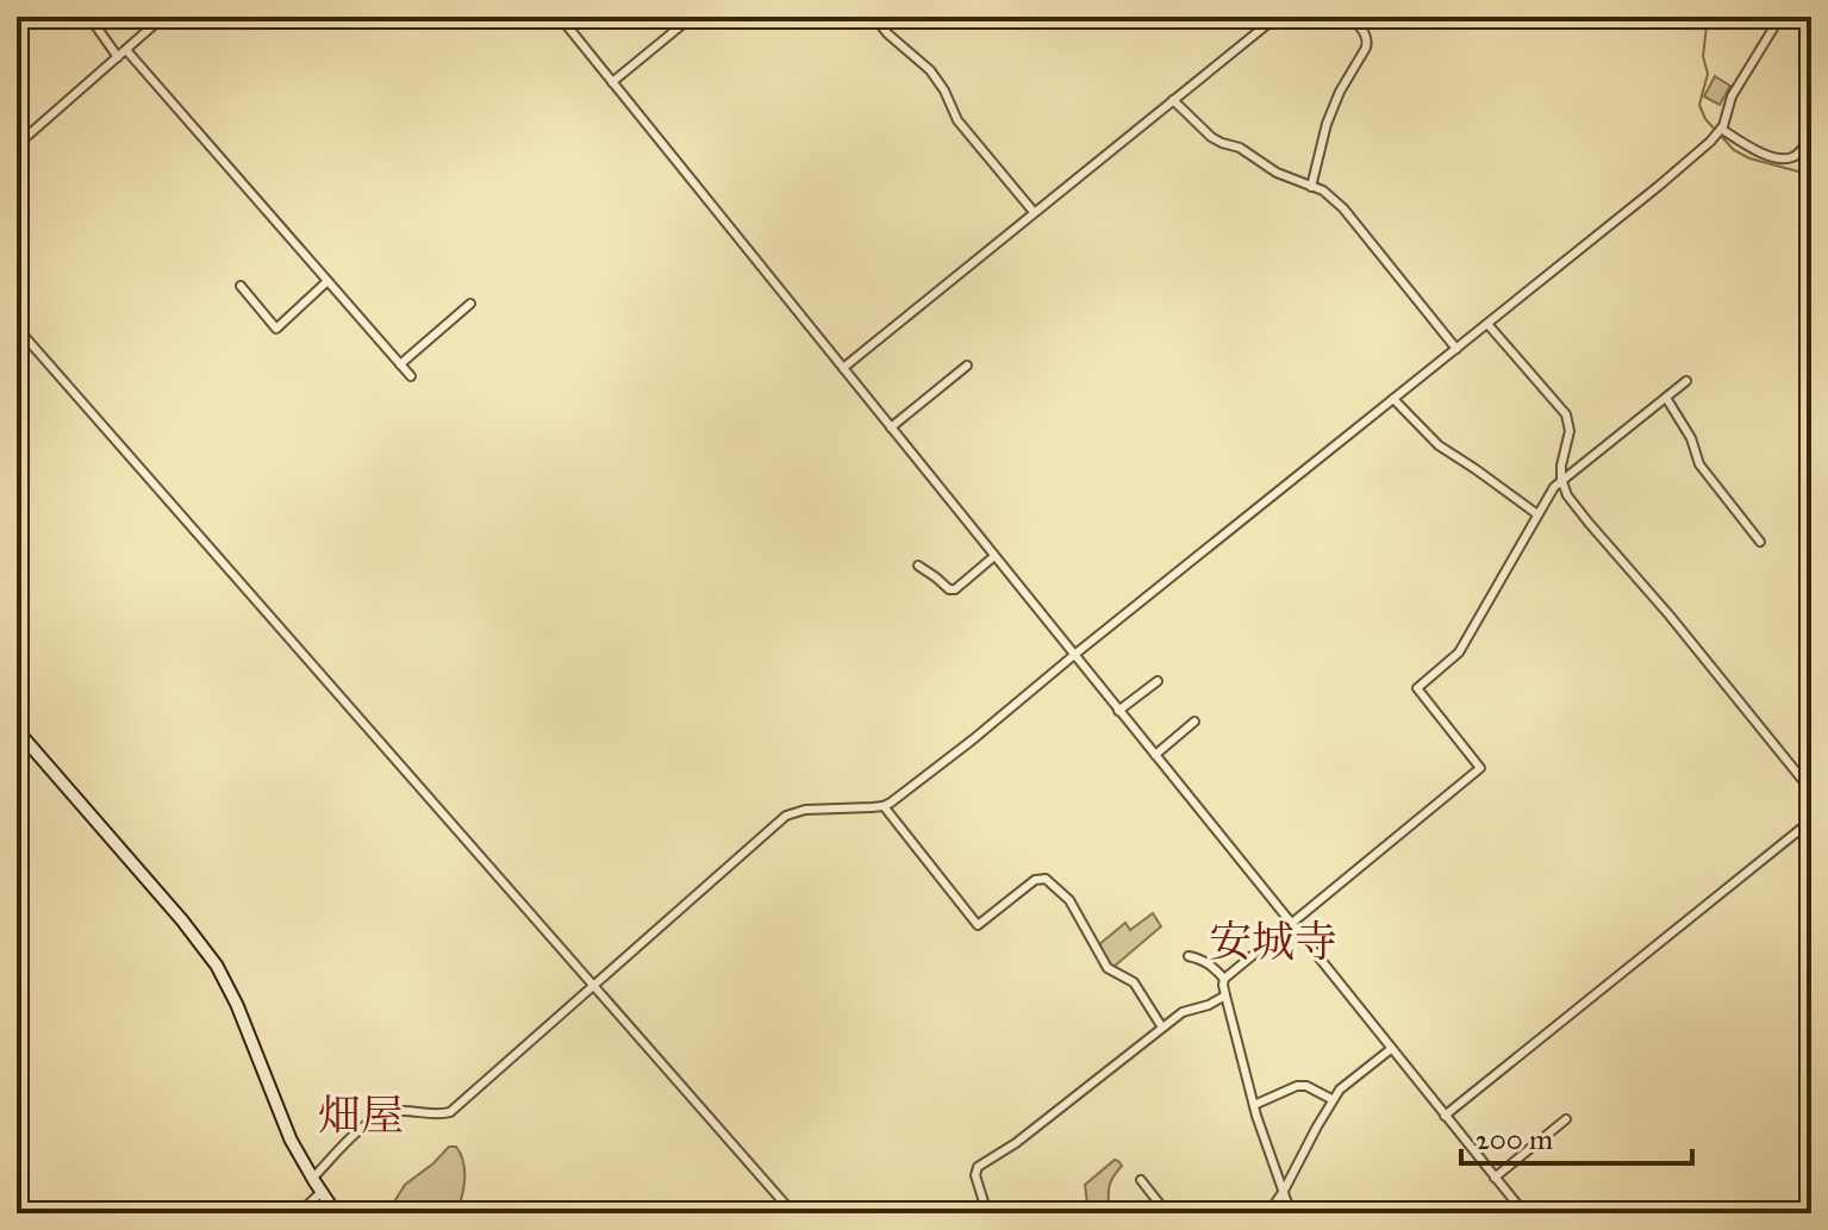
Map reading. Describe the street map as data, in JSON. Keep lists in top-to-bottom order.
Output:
{
  "districts": ["安城寺", "畑屋"],
  "scale_bar": "200 m"
}
